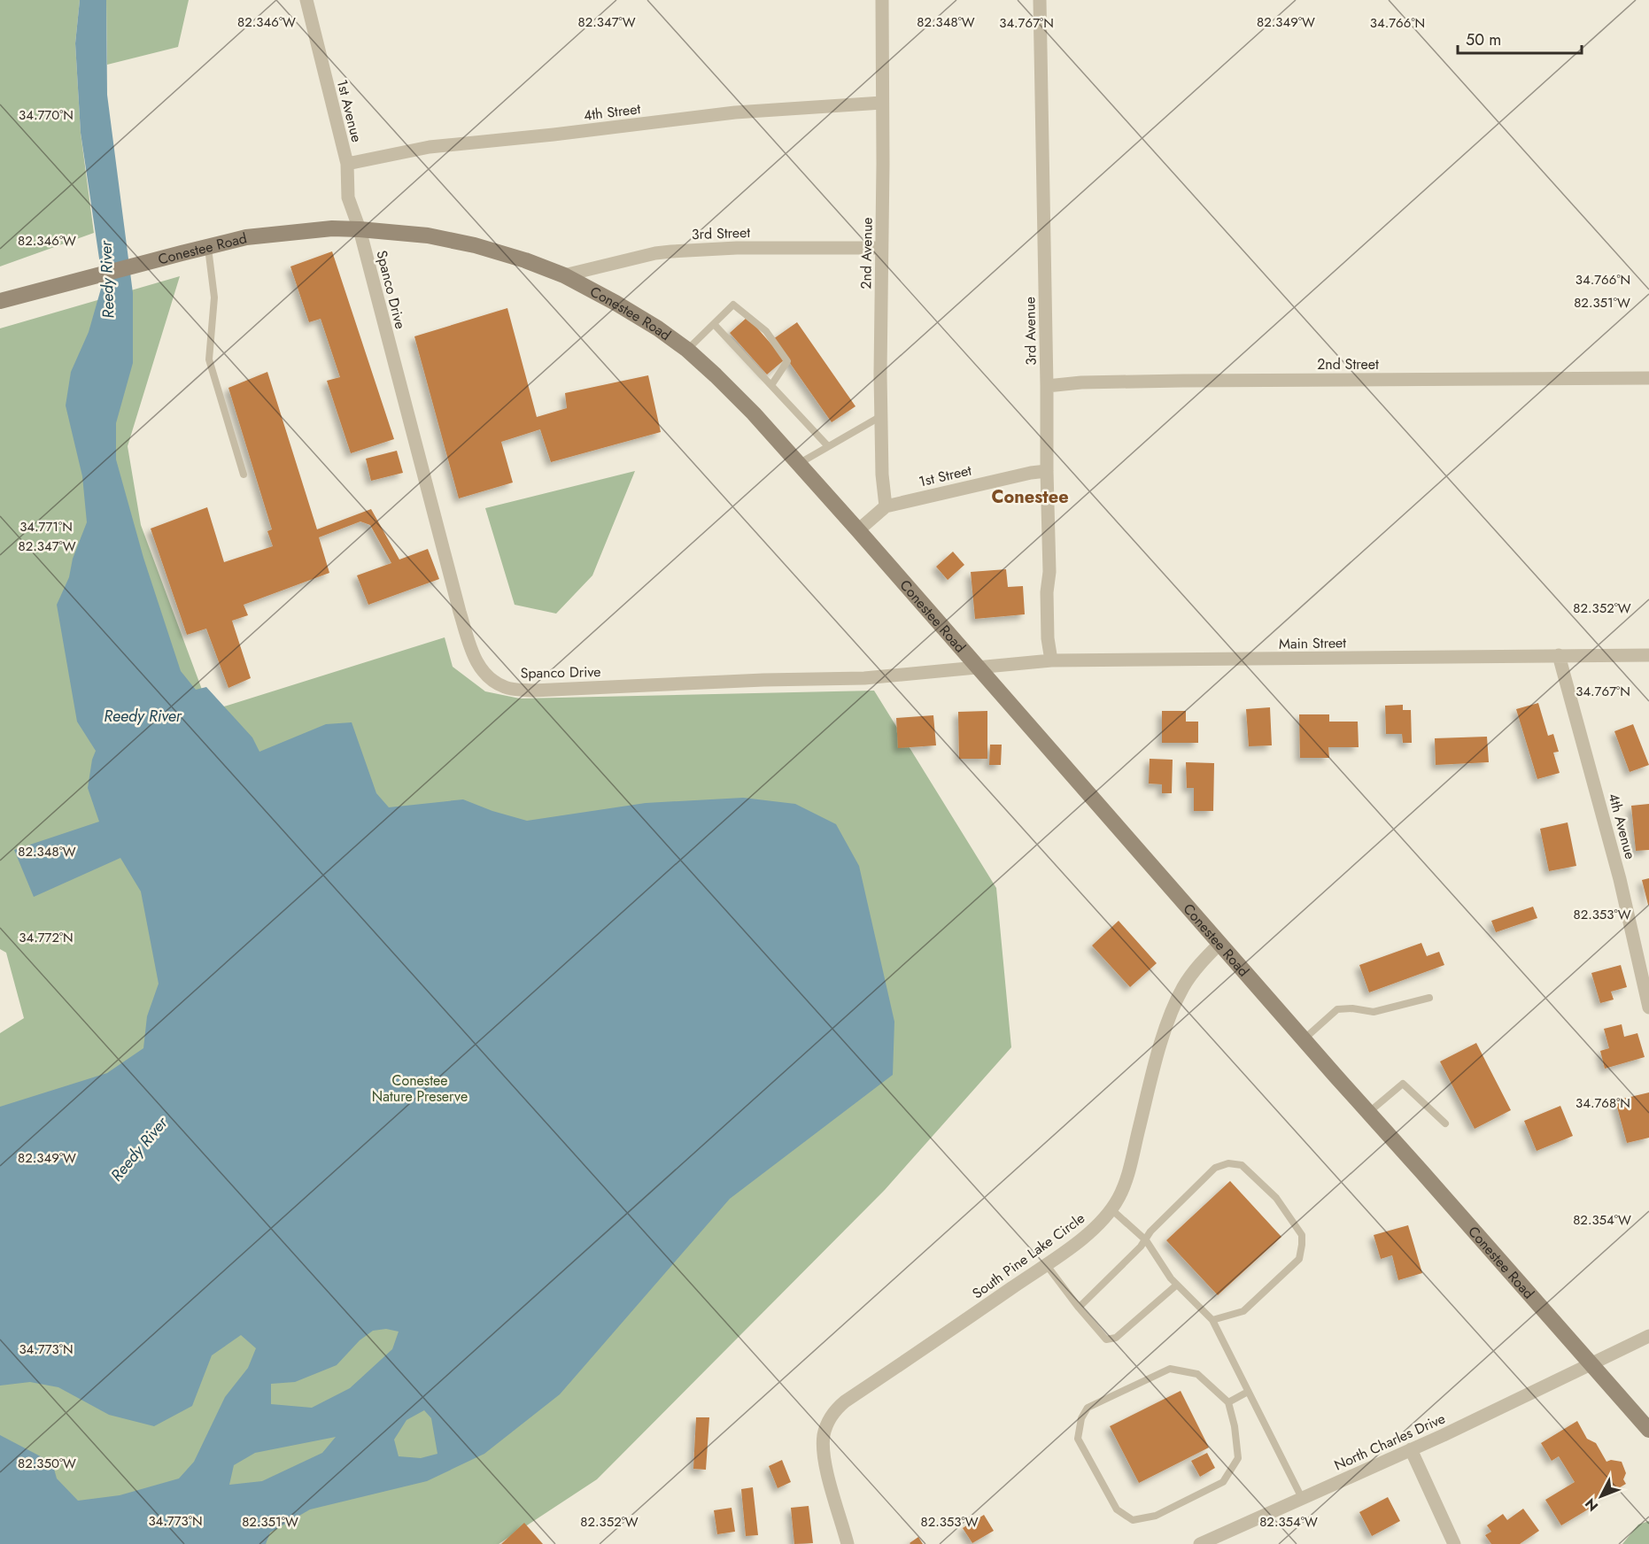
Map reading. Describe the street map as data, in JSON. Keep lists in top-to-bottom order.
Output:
{
  "streets": {
    "main road": ["Conestee Road"],
    "street": [
      "1st Avenue",
      "4th Street",
      "3rd Street",
      "2nd Avenue",
      "Spanco Drive",
      "3rd Avenue",
      "2nd Street",
      "1st Street",
      "Main Street",
      "4th Avenue",
      "South Pine Lake Circle",
      "North Charles Drive"
    ]
  },
  "crossings": [
    ["1st Avenue", "4th Street"],
    ["1st Avenue", "Conestee Road"],
    ["1st Avenue", "Spanco Drive"],
    ["4th Street", "2nd Avenue"],
    ["3rd Street", "Conestee Road"],
    ["3rd Street", "2nd Avenue"],
    ["Conestee Road", "Spanco Drive"],
    ["Conestee Road", "1st Street"],
    ["Conestee Road", "Main Street"],
    ["Conestee Road", "South Pine Lake Circle"],
    ["Conestee Road", "North Charles Drive"],
    ["2nd Avenue", "1st Street"],
    ["Spanco Drive", "Main Street"],
    ["3rd Avenue", "2nd Street"],
    ["3rd Avenue", "1st Street"],
    ["3rd Avenue", "Main Street"],
    ["Main Street", "4th Avenue"]
  ],
  "districts": ["Conestee"],
  "water": ["Reedy River"],
  "parks": ["Conestee Nature Preserve"],
  "scale_bar": "50 m",
  "north": "bottom left",
  "coordinates": [
    "82.349°W",
    "82.346°W",
    "82.347°W",
    "82.348°W",
    "34.767°N",
    "34.766°N",
    "34.770°N",
    "82.351°W",
    "34.771°N",
    "82.352°W",
    "82.353°W",
    "34.772°N",
    "34.768°N",
    "82.354°W",
    "34.773°N",
    "82.350°W"
  ]
}
